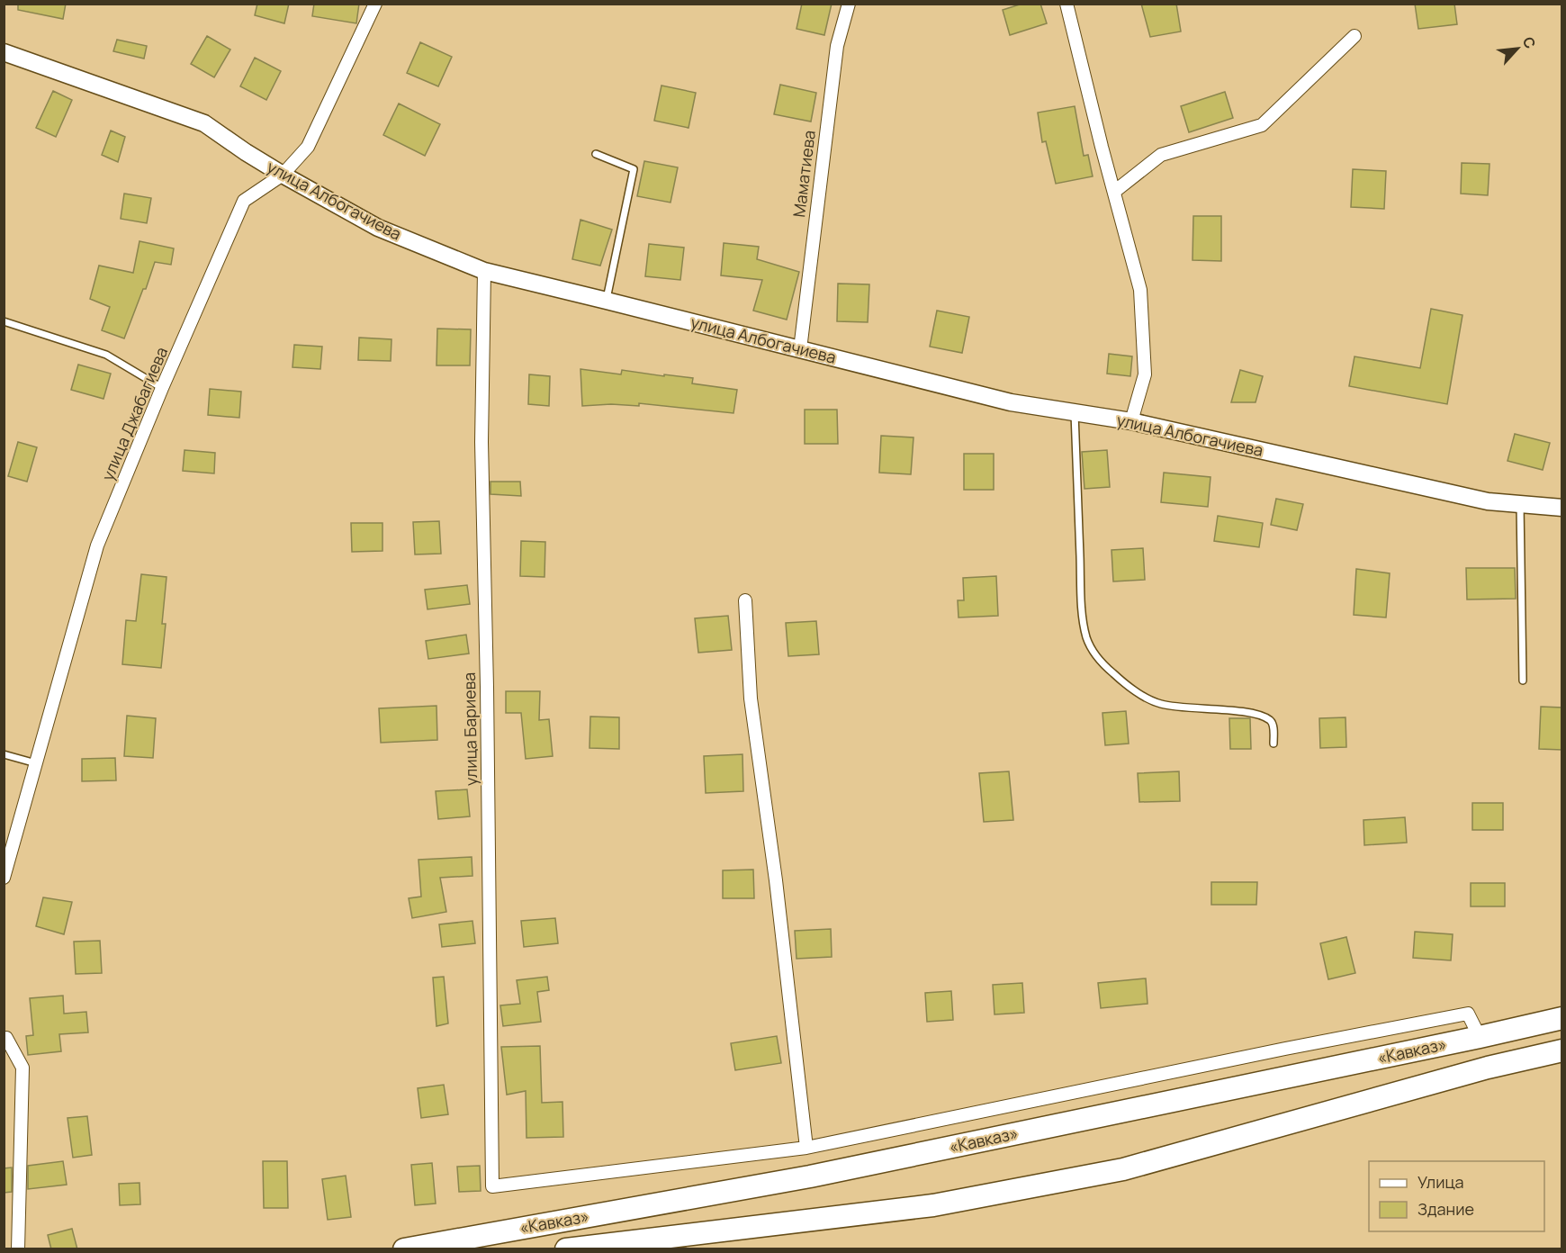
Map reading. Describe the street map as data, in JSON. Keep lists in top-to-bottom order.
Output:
{
  "streets": {
    "highway": ["«Кавказ»"],
    "street": [
      "Маматиева",
      "улица Албогачиева",
      "улица Джабагиева",
      "улица Бариева"
    ]
  },
  "crossings": [
    ["Маматиева", "улица Албогачиева"],
    ["улица Албогачиева", "улица Джабагиева"],
    ["улица Албогачиева", "улица Бариева"]
  ],
  "legend": ["Улица", "Здание"],
  "north": "top right"
}
